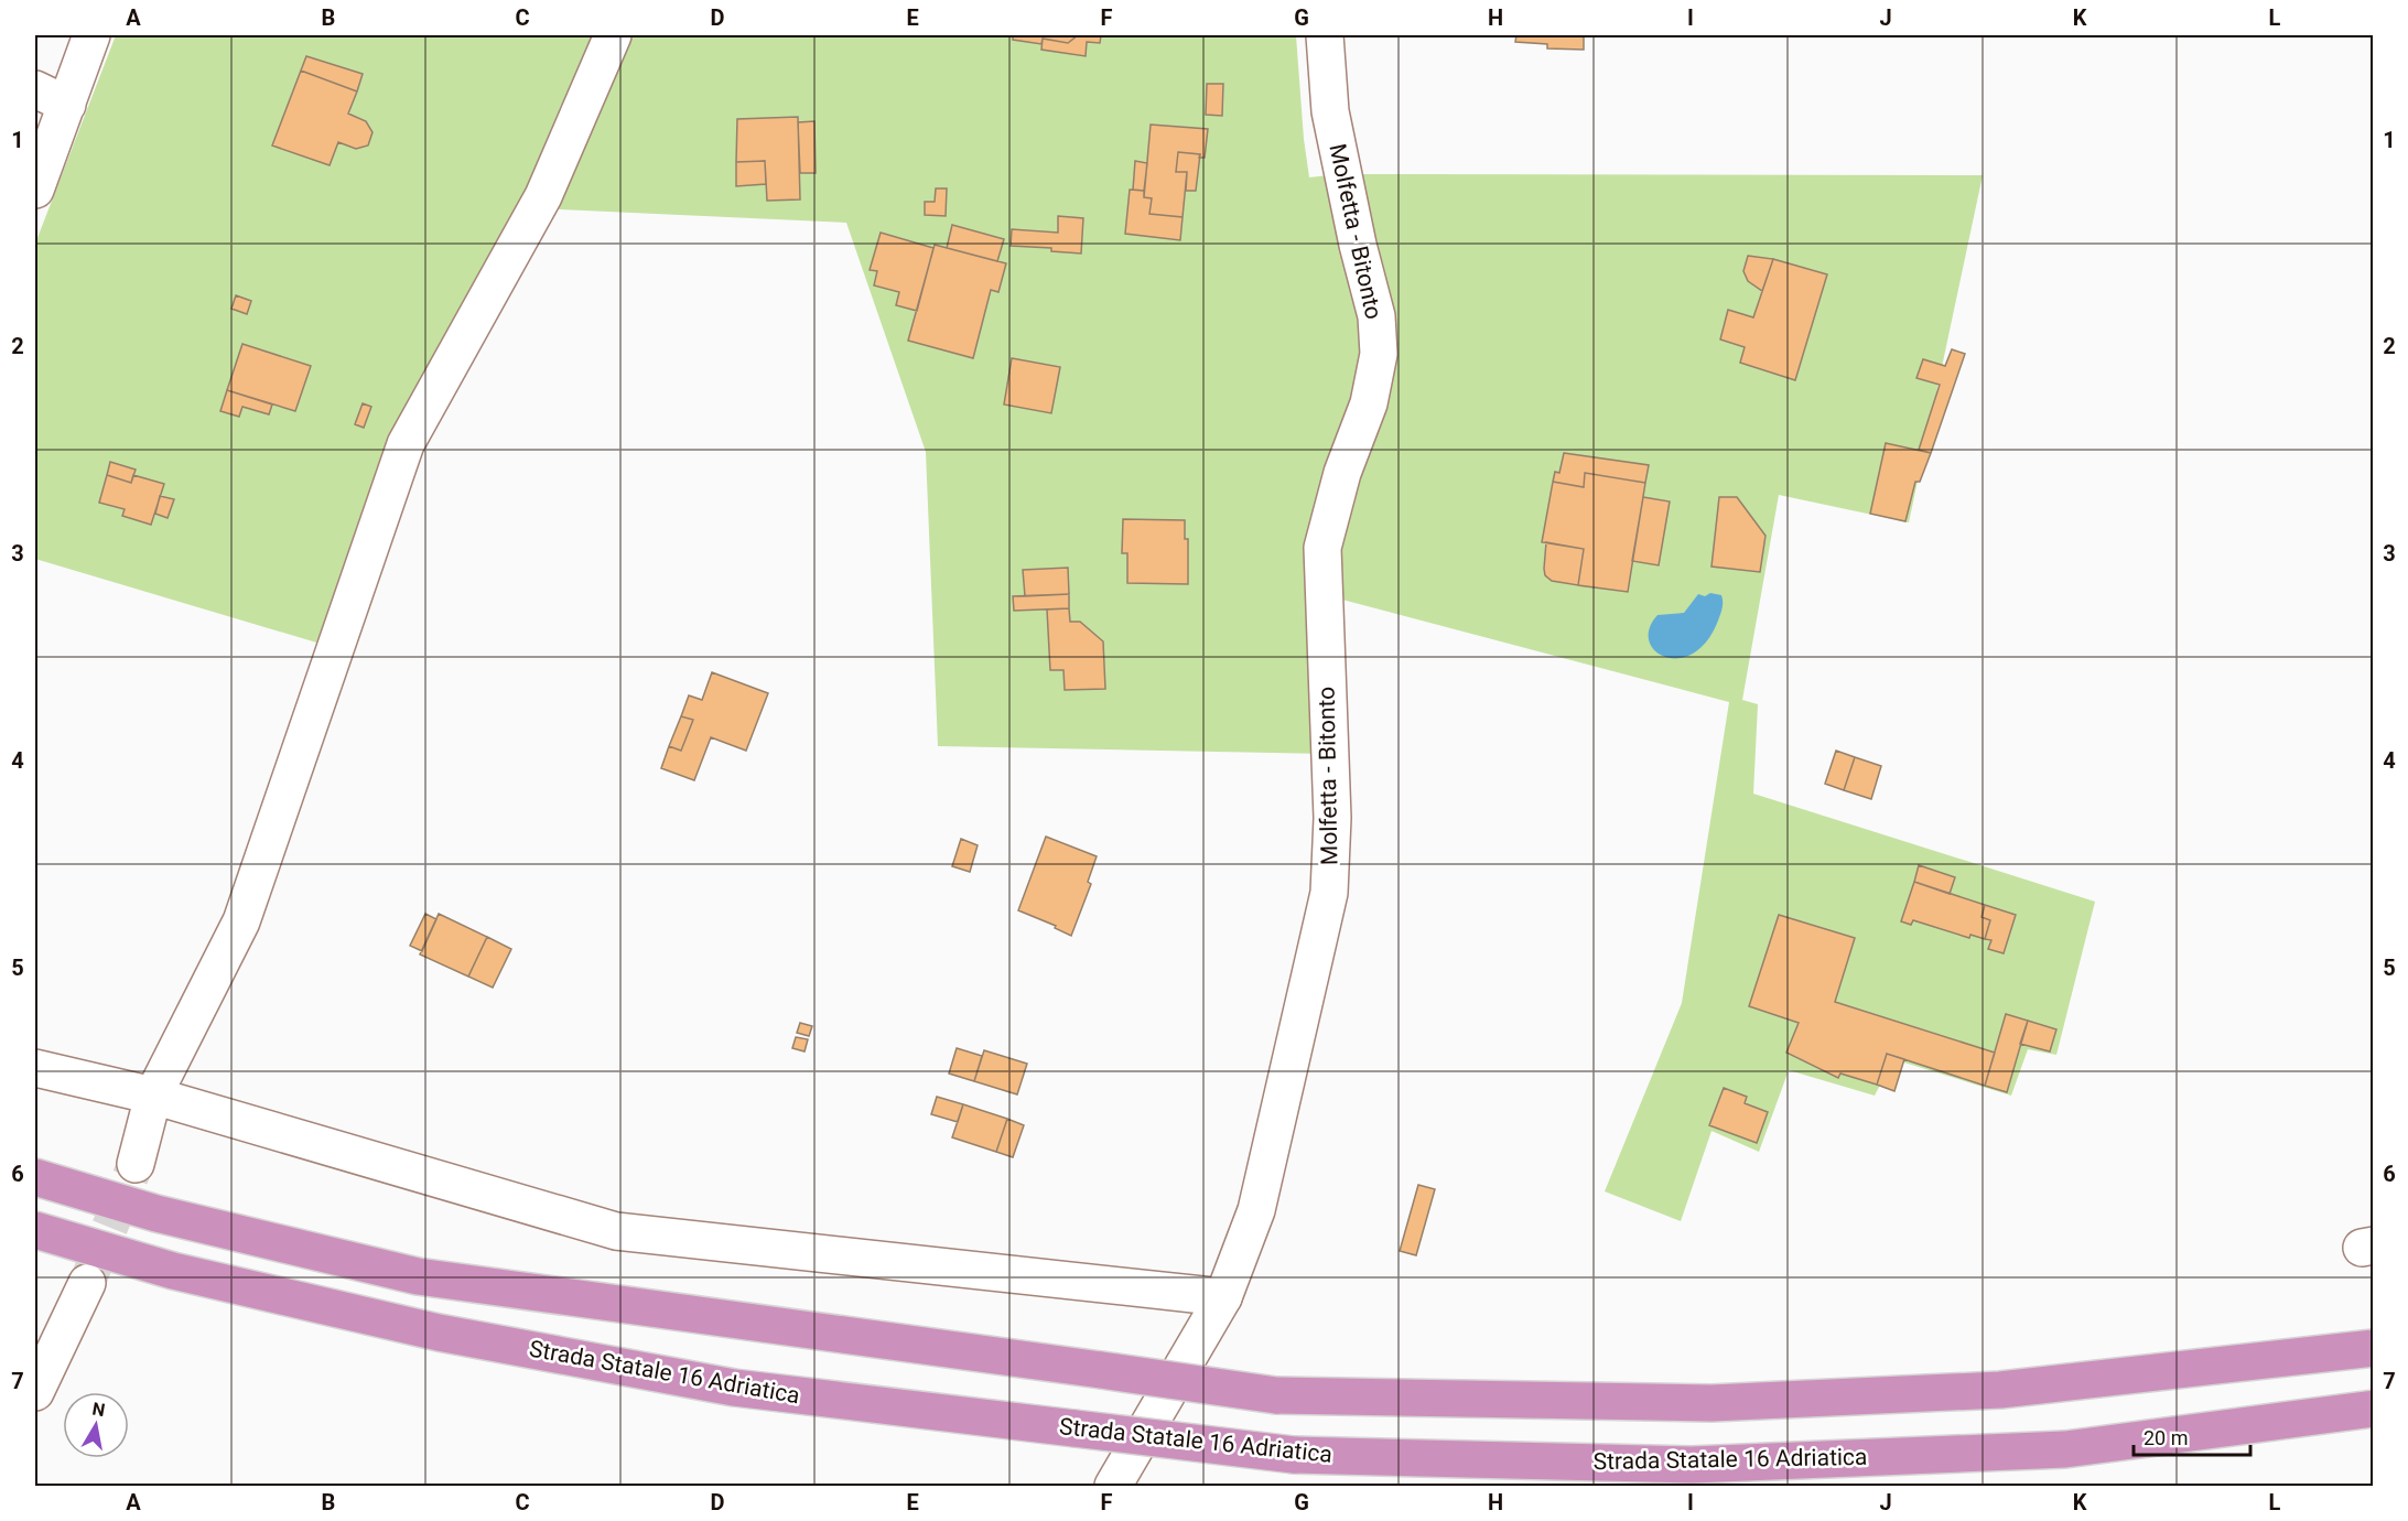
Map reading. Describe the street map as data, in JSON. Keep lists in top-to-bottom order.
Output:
{
  "streets": {
    "highway": ["Strada Statale 16 Adriatica"],
    "street": ["Molfetta - Bitonto"]
  },
  "scale_bar": "20 m",
  "north": "top",
  "grid": {
    "columns": [
      "A",
      "B",
      "C",
      "D",
      "E",
      "F",
      "G",
      "H",
      "I",
      "J",
      "K",
      "L"
    ],
    "rows": [
      "1",
      "2",
      "3",
      "4",
      "5",
      "6",
      "7"
    ]
  }
}
